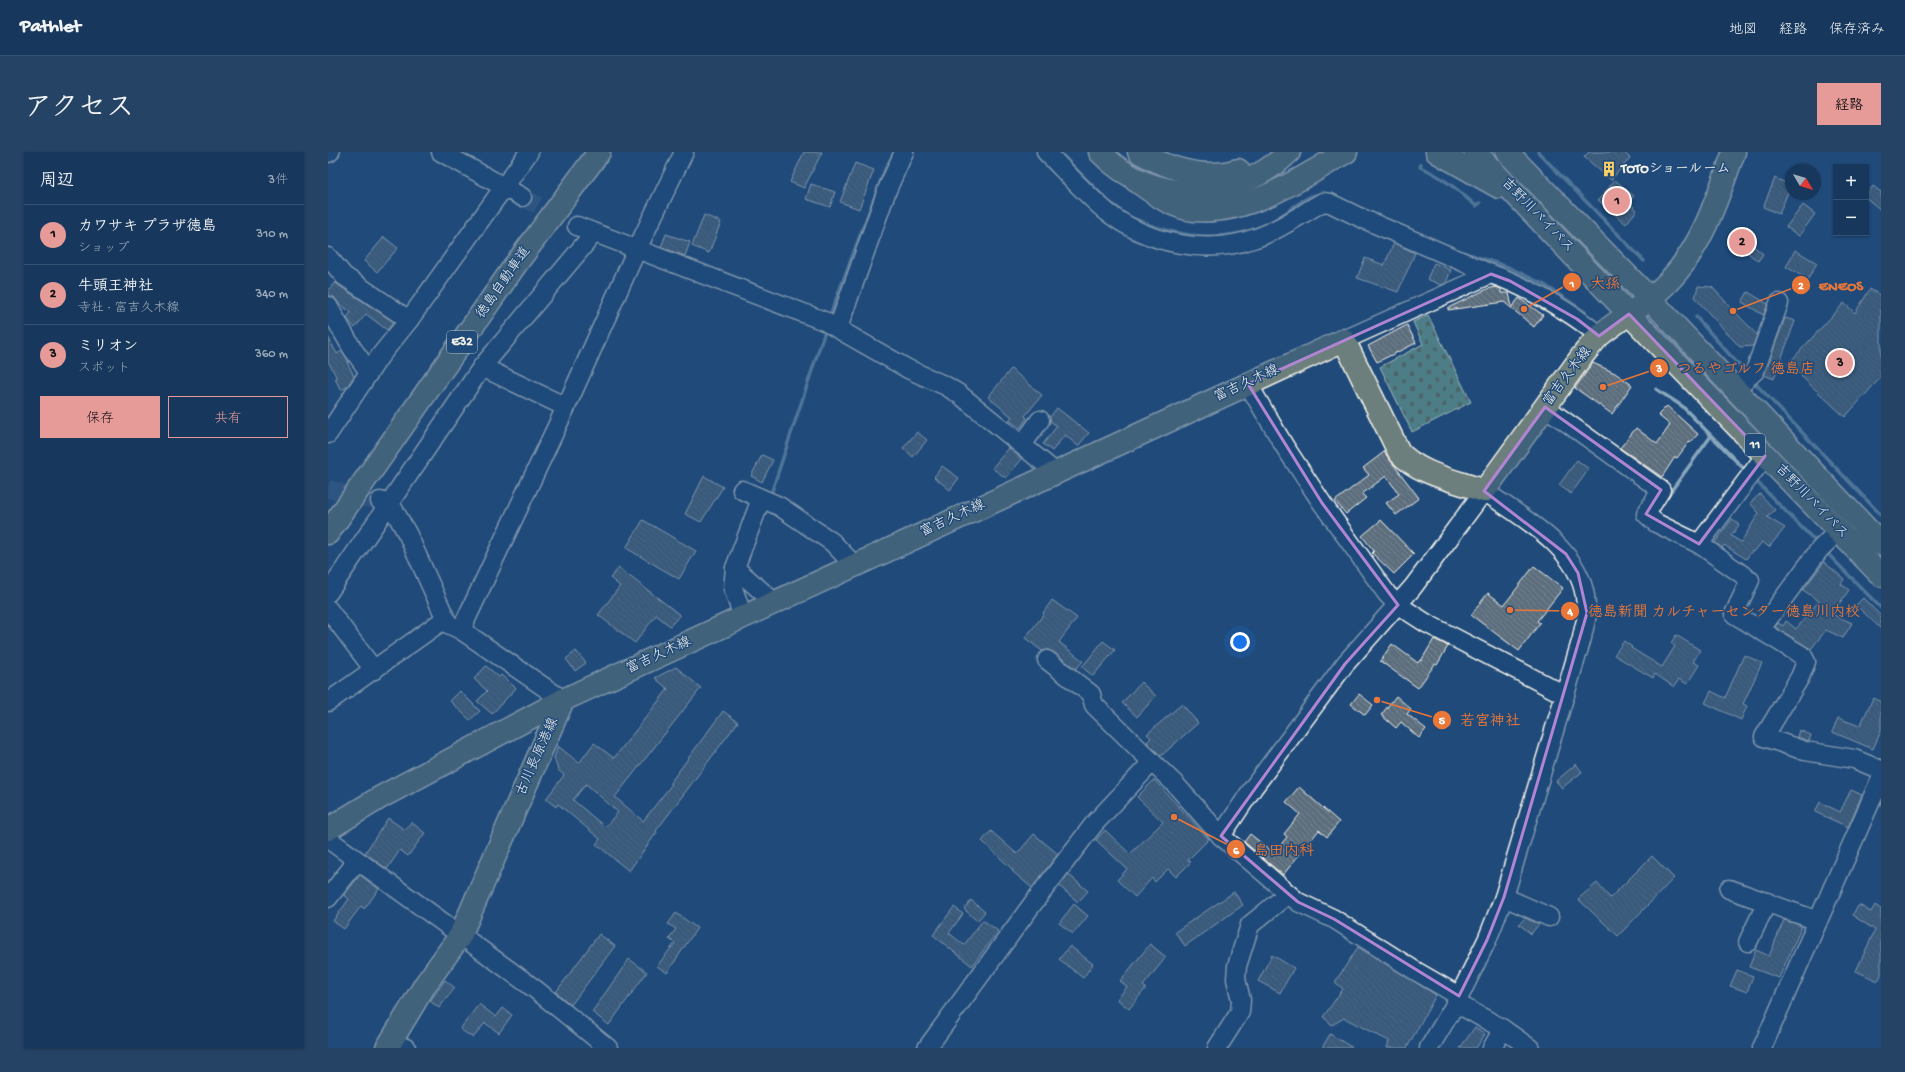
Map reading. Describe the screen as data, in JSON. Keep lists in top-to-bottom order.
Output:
{
  "streets": {
    "main road": [
      "吉野川バイパス",
      "徳島自動車道",
      "E32",
      "富吉久木線",
      "11",
      "古川長原港線"
    ]
  },
  "crossings": [
    ["吉野川バイパス", "富吉久木線"],
    ["富吉久木線", "古川長原港線"]
  ],
  "places": {
    "building": ["TOTOショールーム"],
    "other": [
      "大孫",
      "ENEOS",
      "つるやゴルフ 徳島店",
      "徳島新聞 カルチャーセンター徳島川内校",
      "若宮神社",
      "島田内科"
    ]
  },
  "north": "bottom right",
  "page": {
    "header": "Pathlet",
    "nav": ["地図", "経路", "保存済み"],
    "title": "アクセス",
    "buttons": [
      "経路",
      ["保存", "共有"]
    ],
    "heading": ["周辺", "3件"],
    "map_buttons": ["+", "−"],
    "pins": ["1", "2", "3"],
    "list": [
      {
        "mark": "1",
        "name": "カワサキ プラザ徳島",
        "note": "ショップ",
        "value": "310 m"
      },
      {
        "mark": "2",
        "name": "牛頭王神社",
        "note": "寺社 · 富吉久木線",
        "value": "340 m"
      },
      {
        "mark": "3",
        "name": "ミリオン",
        "note": "スポット",
        "value": "360 m"
      }
    ]
  }
}
